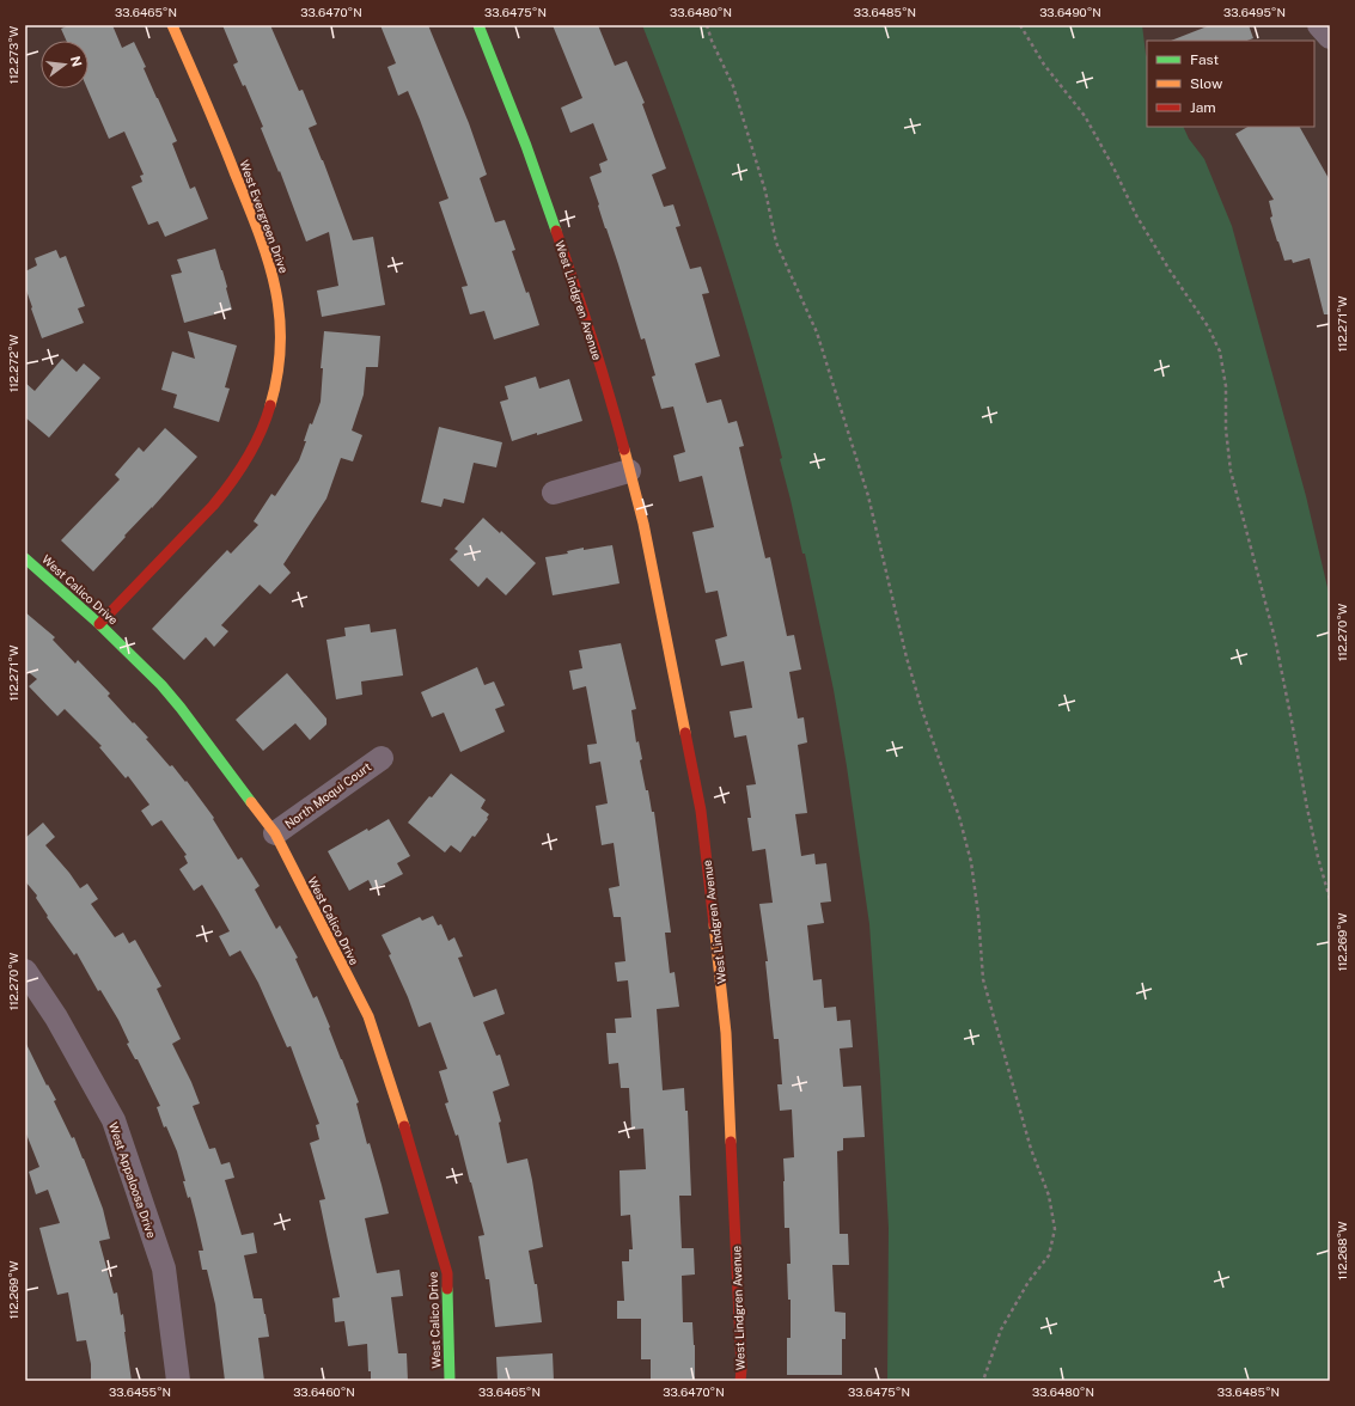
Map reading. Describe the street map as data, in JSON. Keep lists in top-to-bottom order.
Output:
{
  "streets": {
    "street": [
      "West Evergreen Drive",
      "West Lindgren Avenue",
      "West Calico Drive",
      "North Moqui Court",
      "West Appaloosa Drive"
    ]
  },
  "crossings": [
    ["West Evergreen Drive", "West Calico Drive"],
    ["West Calico Drive", "North Moqui Court"]
  ],
  "legend": ["Fast", "Slow", "Jam"],
  "north": "right",
  "coordinates": [
    "33.6465°N",
    "33.6470°N",
    "33.6475°N",
    "33.6480°N",
    "33.6485°N",
    "33.6490°N",
    "33.6495°N",
    "112.273°W",
    "112.271°W",
    "112.272°W",
    "112.270°W",
    "112.269°W",
    "112.268°W",
    "33.6455°N",
    "33.6460°N"
  ]
}
